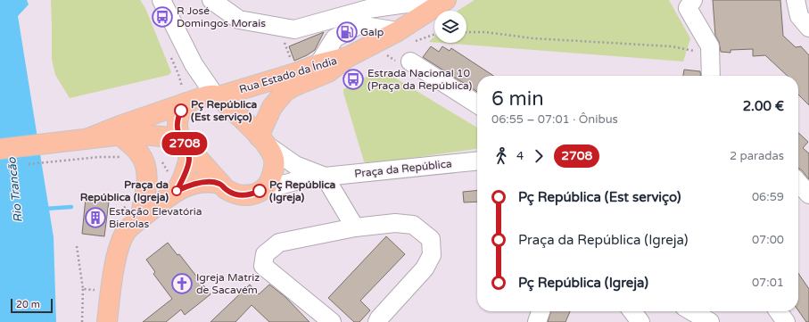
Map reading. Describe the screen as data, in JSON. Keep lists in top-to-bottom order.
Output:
{
  "streets": {
    "main road": ["Rua Estado da Índia", "Praça da República"]
  },
  "crossings": [
    ["Rua Estado da Índia", "Praça da República"]
  ],
  "water": ["Rio Trancão"],
  "places": {
    "bus stop": ["R José Domingos Morais", "Estrada Nacional 10 (Praça da República)"],
    "fuel station": ["Galp"],
    "other": ["Pç República (Est serviço)", "Praça da República (Igreja)", "Pç República (Igreja)"],
    "building": ["Estação Elevatória Bierolas"],
    "church": ["Igreja Matriz de Sacavém"]
  },
  "lines": ["bus line 2708"],
  "scale_bar": "20 m",
  "page": {
    "on_map": "2708",
    "heading": ["6 min", "06:55 – 07:01 · Ônibus", "2.00 €"],
    "legs": ["4", "2708", "2 paradas"],
    "list": [
      {
        "name": "Pç República (Est serviço)",
        "value": "06:59"
      },
      {
        "name": "Praça da República (Igreja)",
        "value": "07:00"
      },
      {
        "name": "Pç República (Igreja)",
        "value": "07:01"
      }
    ],
    "scale": "20 m"
  }
}
